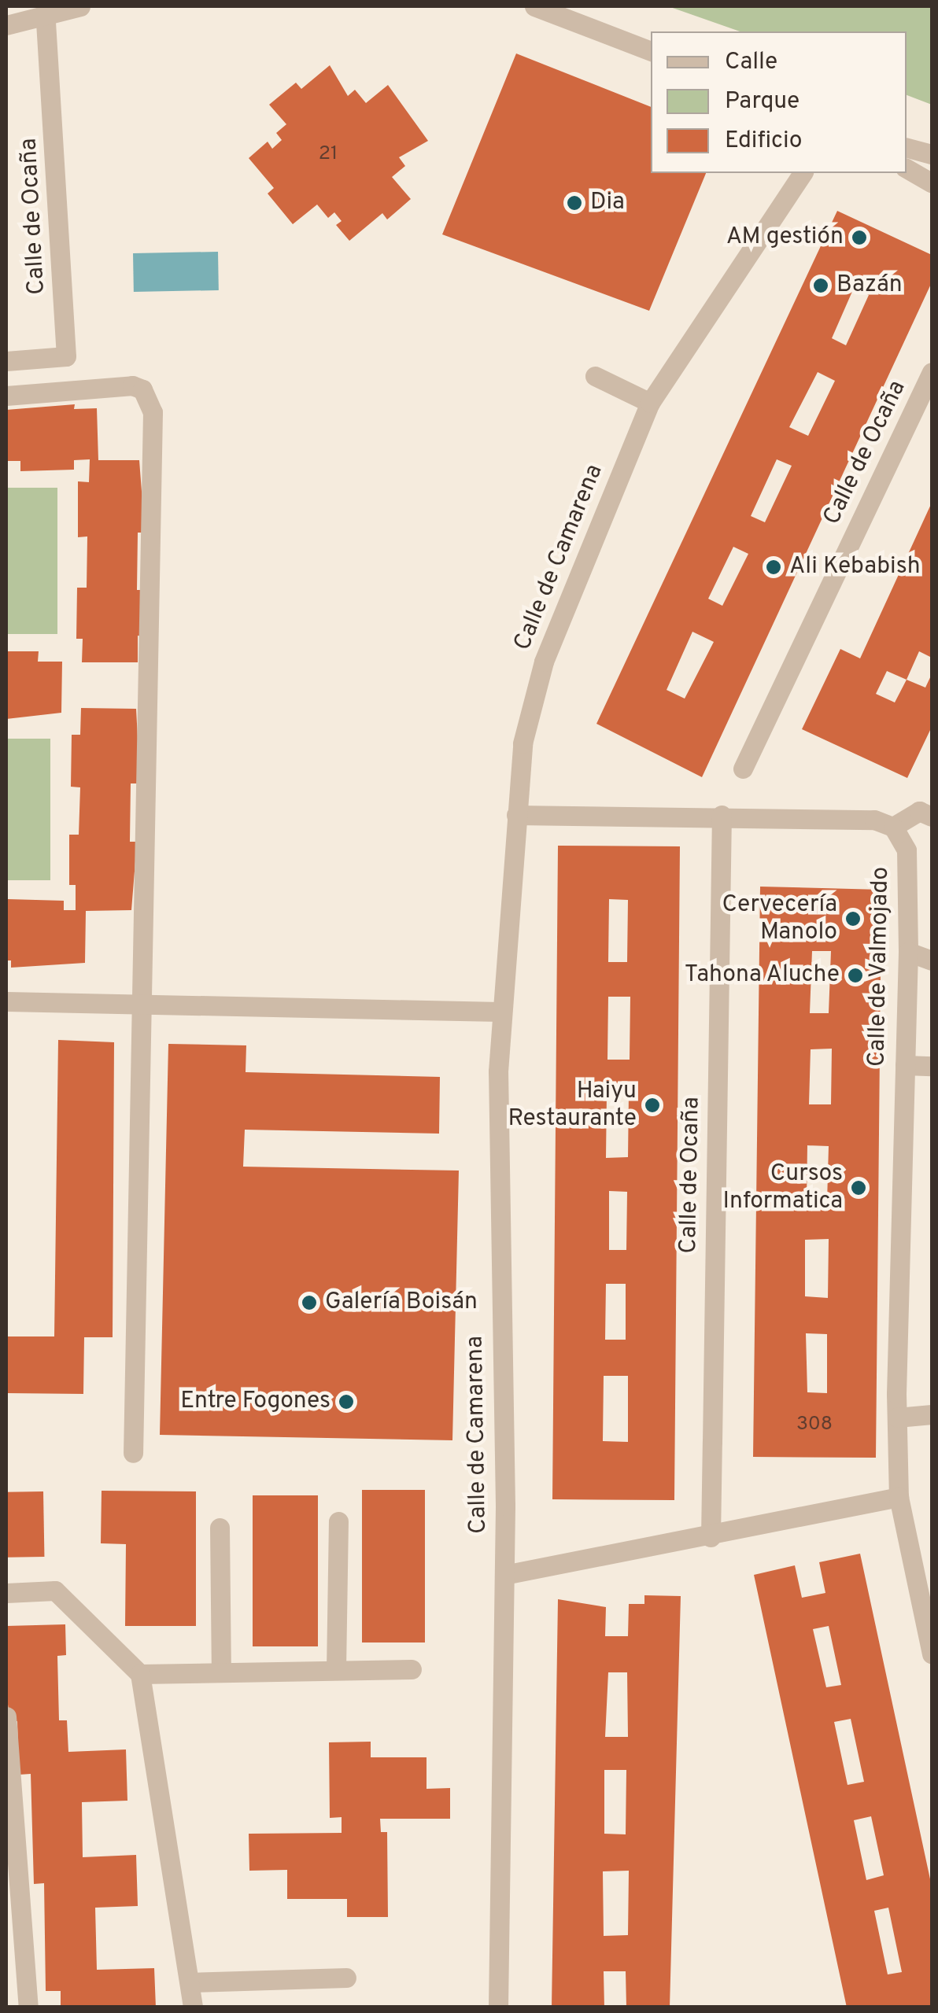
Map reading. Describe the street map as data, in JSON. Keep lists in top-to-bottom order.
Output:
{
  "streets": {
    "street": ["Calle de Ocaña", "Calle de Camarena", "Calle de Valmojado"]
  },
  "places": [
    "Dia",
    "AM gestión",
    "Bazán",
    "Ali Kebabish",
    "Cervecería Manolo",
    "Tahona Aluche",
    "Haiyu Restaurante",
    "Cursos Informatica",
    "Galería Boisán",
    "Entre Fogones"
  ],
  "house_numbers": ["21", "308"],
  "legend": ["Calle", "Parque", "Edificio"]
}
